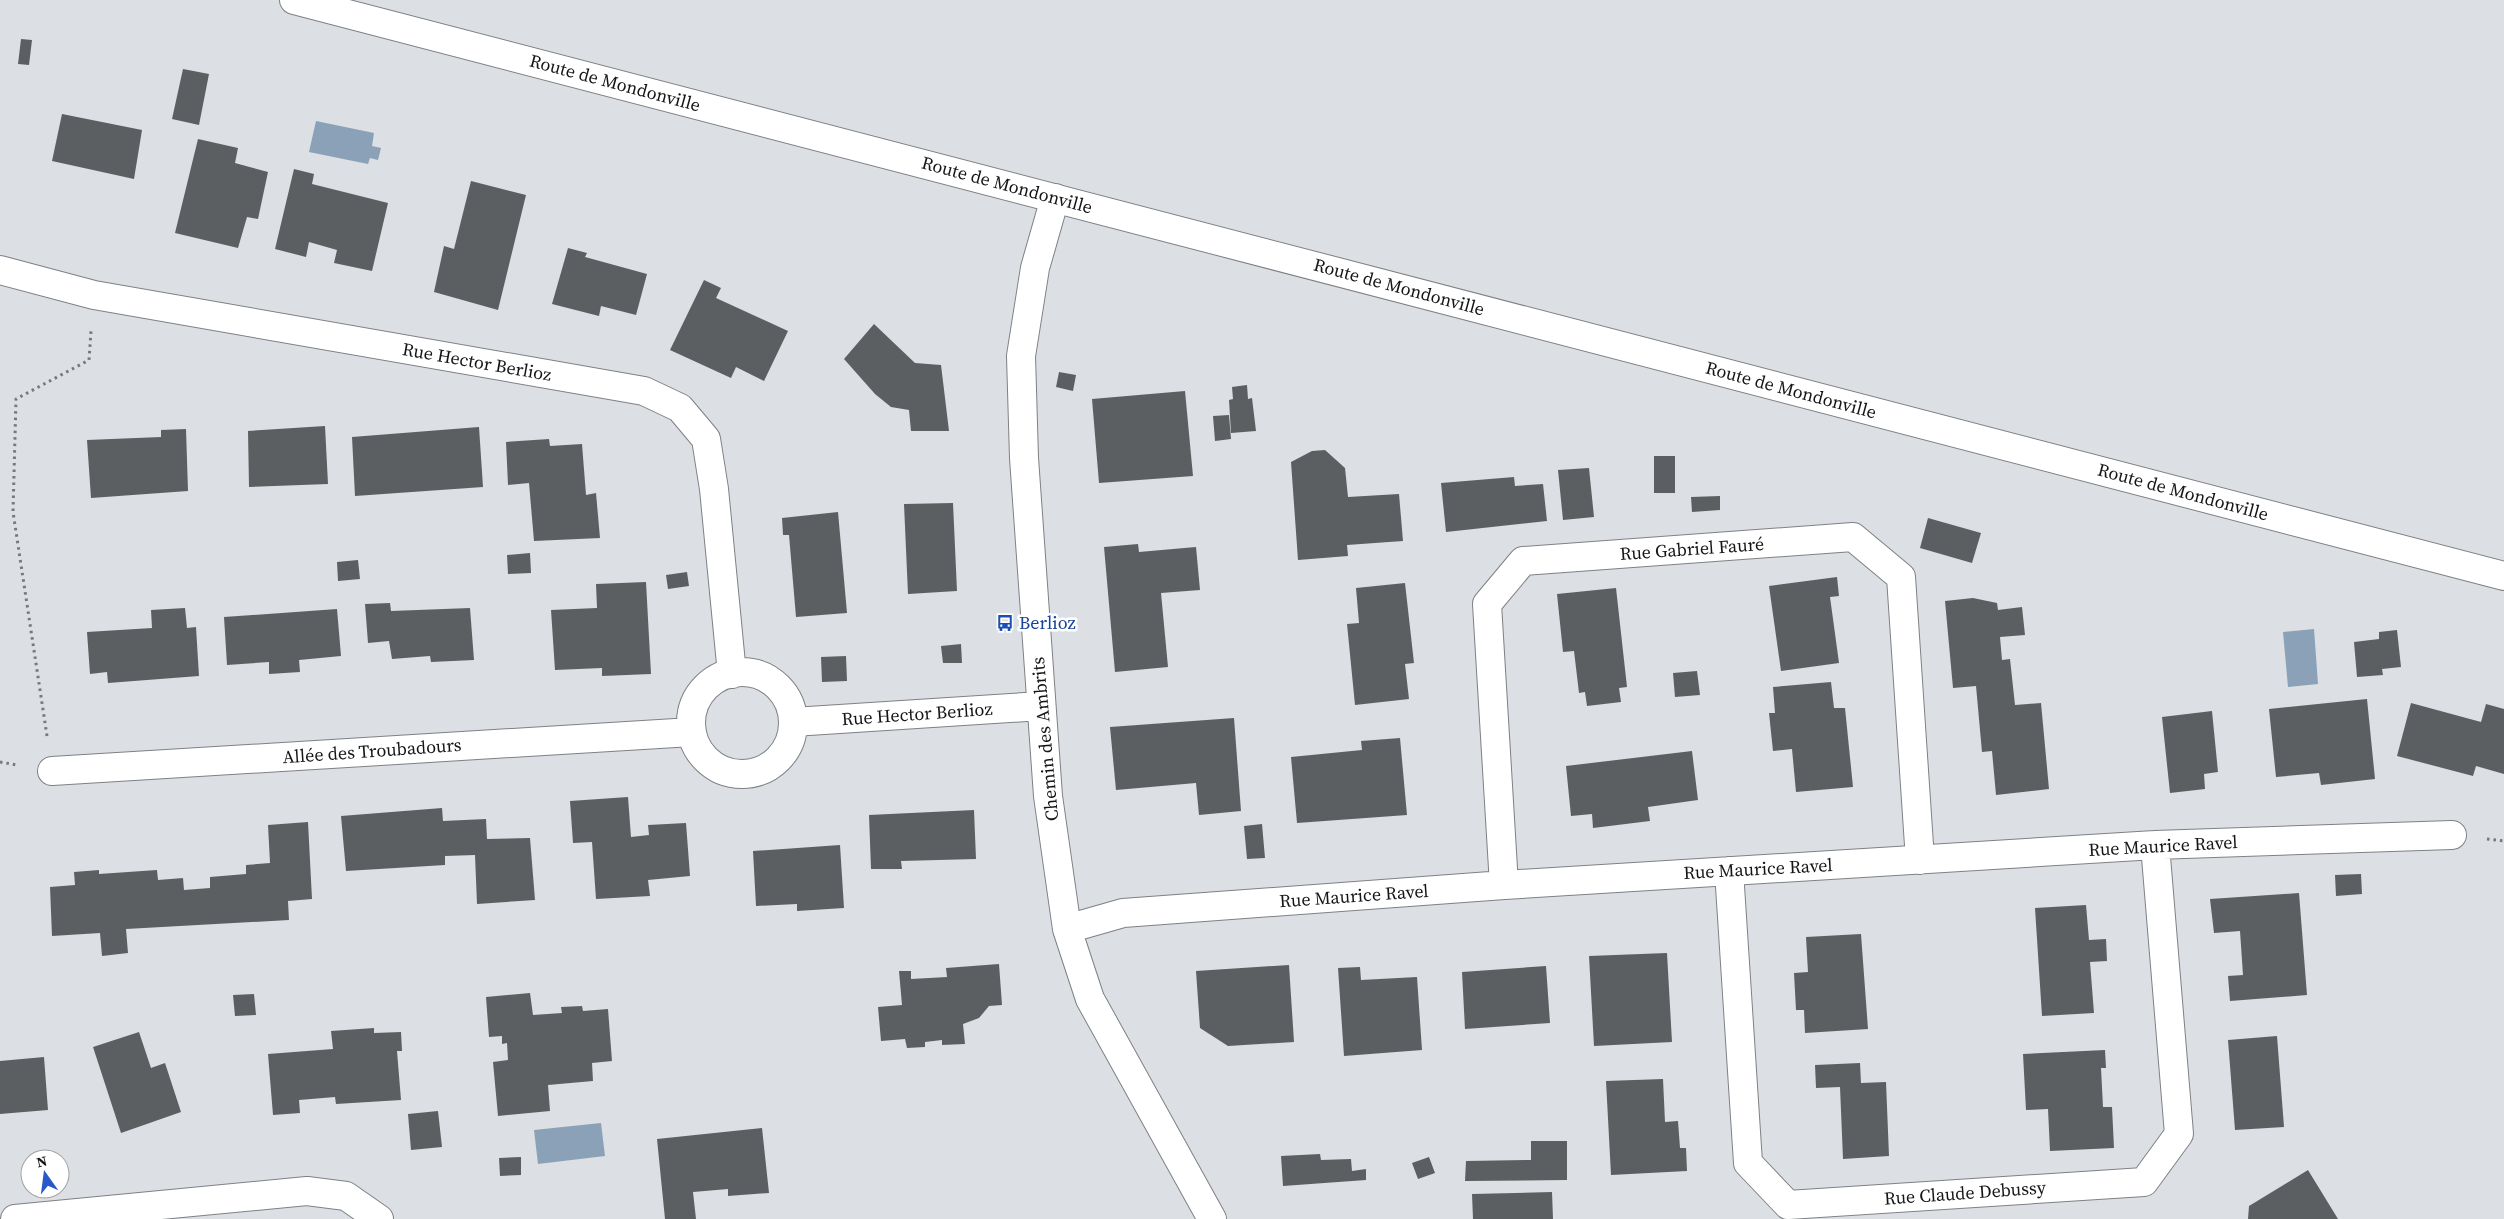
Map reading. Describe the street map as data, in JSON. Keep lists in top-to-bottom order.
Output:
{
  "streets": {
    "street": [
      "Route de Mondonville",
      "Rue Hector Berlioz",
      "Rue Gabriel Fauré",
      "Chemin des Ambrits",
      "Allée des Troubadours",
      "Rue Maurice Ravel",
      "Rue Claude Debussy"
    ]
  },
  "crossings": [
    ["Route de Mondonville", "Chemin des Ambrits"],
    ["Rue Hector Berlioz", "Chemin des Ambrits"],
    ["Rue Hector Berlioz", "Allée des Troubadours"],
    ["Rue Gabriel Fauré", "Rue Maurice Ravel"],
    ["Chemin des Ambrits", "Rue Maurice Ravel"],
    ["Rue Maurice Ravel", "Rue Claude Debussy"]
  ],
  "places": {
    "bus stop": ["Berlioz"]
  },
  "north": "top"
}
